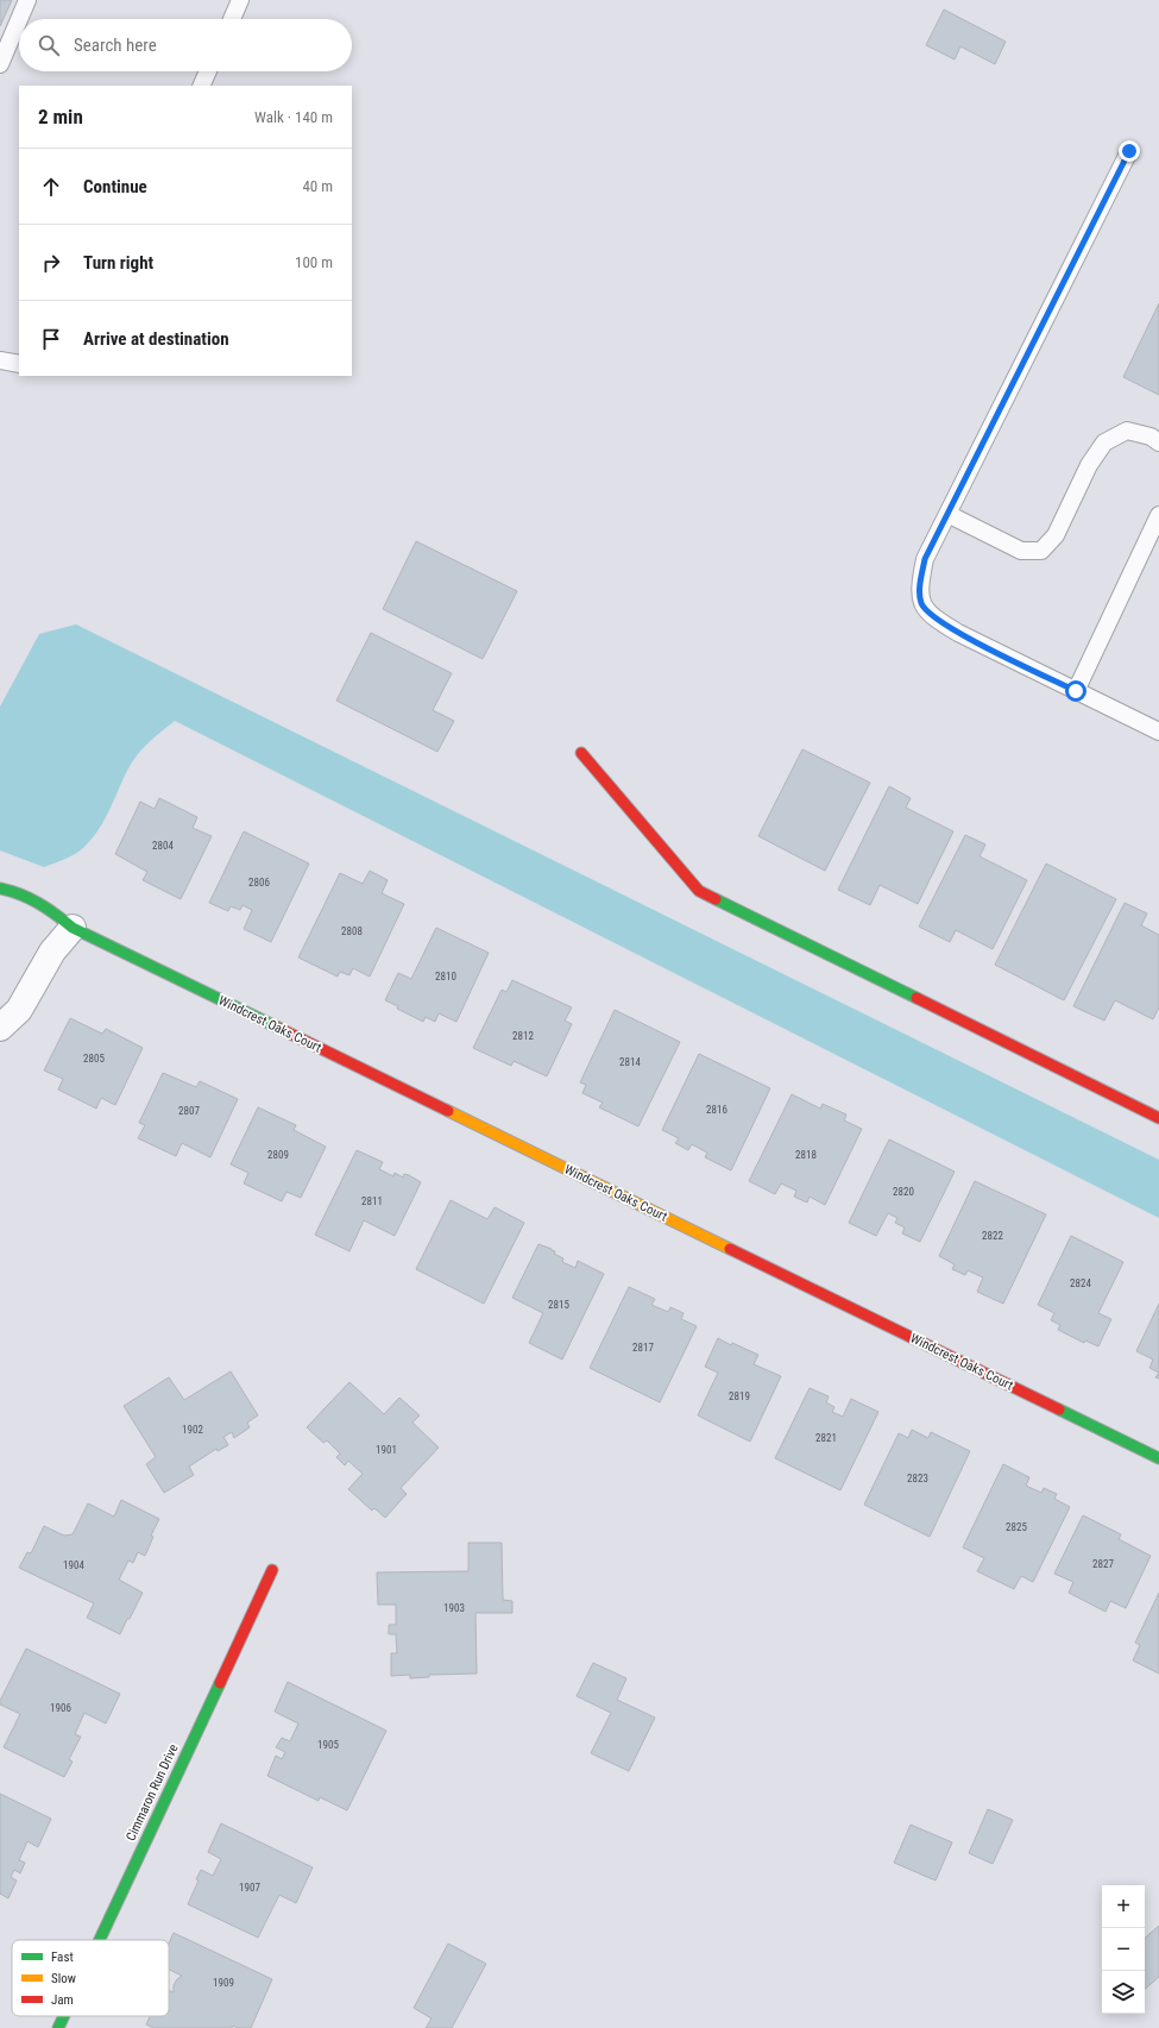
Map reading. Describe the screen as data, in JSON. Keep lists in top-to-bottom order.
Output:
{
  "streets": {
    "street": ["Windcrest Oaks Court", "Cimmaron Run Drive"]
  },
  "house_numbers": [
    "2804",
    "2806",
    "2808",
    "2810",
    "2812",
    "2805",
    "2814",
    "2816",
    "2807",
    "2809",
    "2818",
    "2820",
    "2811",
    "2822",
    "2824",
    "2815",
    "2817",
    "2819",
    "1902",
    "2821",
    "1901",
    "2823",
    "2825",
    "2827",
    "1904",
    "1903",
    "1906",
    "1905",
    "1907",
    "1909"
  ],
  "legend": ["Fast", "Slow", "Jam"],
  "page": {
    "search": "Search here",
    "heading": ["2 min", "Walk · 140 m"],
    "list": [
      ["Continue", "40 m"],
      ["Turn right", "100 m"],
      "Arrive at destination"
    ],
    "map_buttons": ["+", "−"]
  }
}
